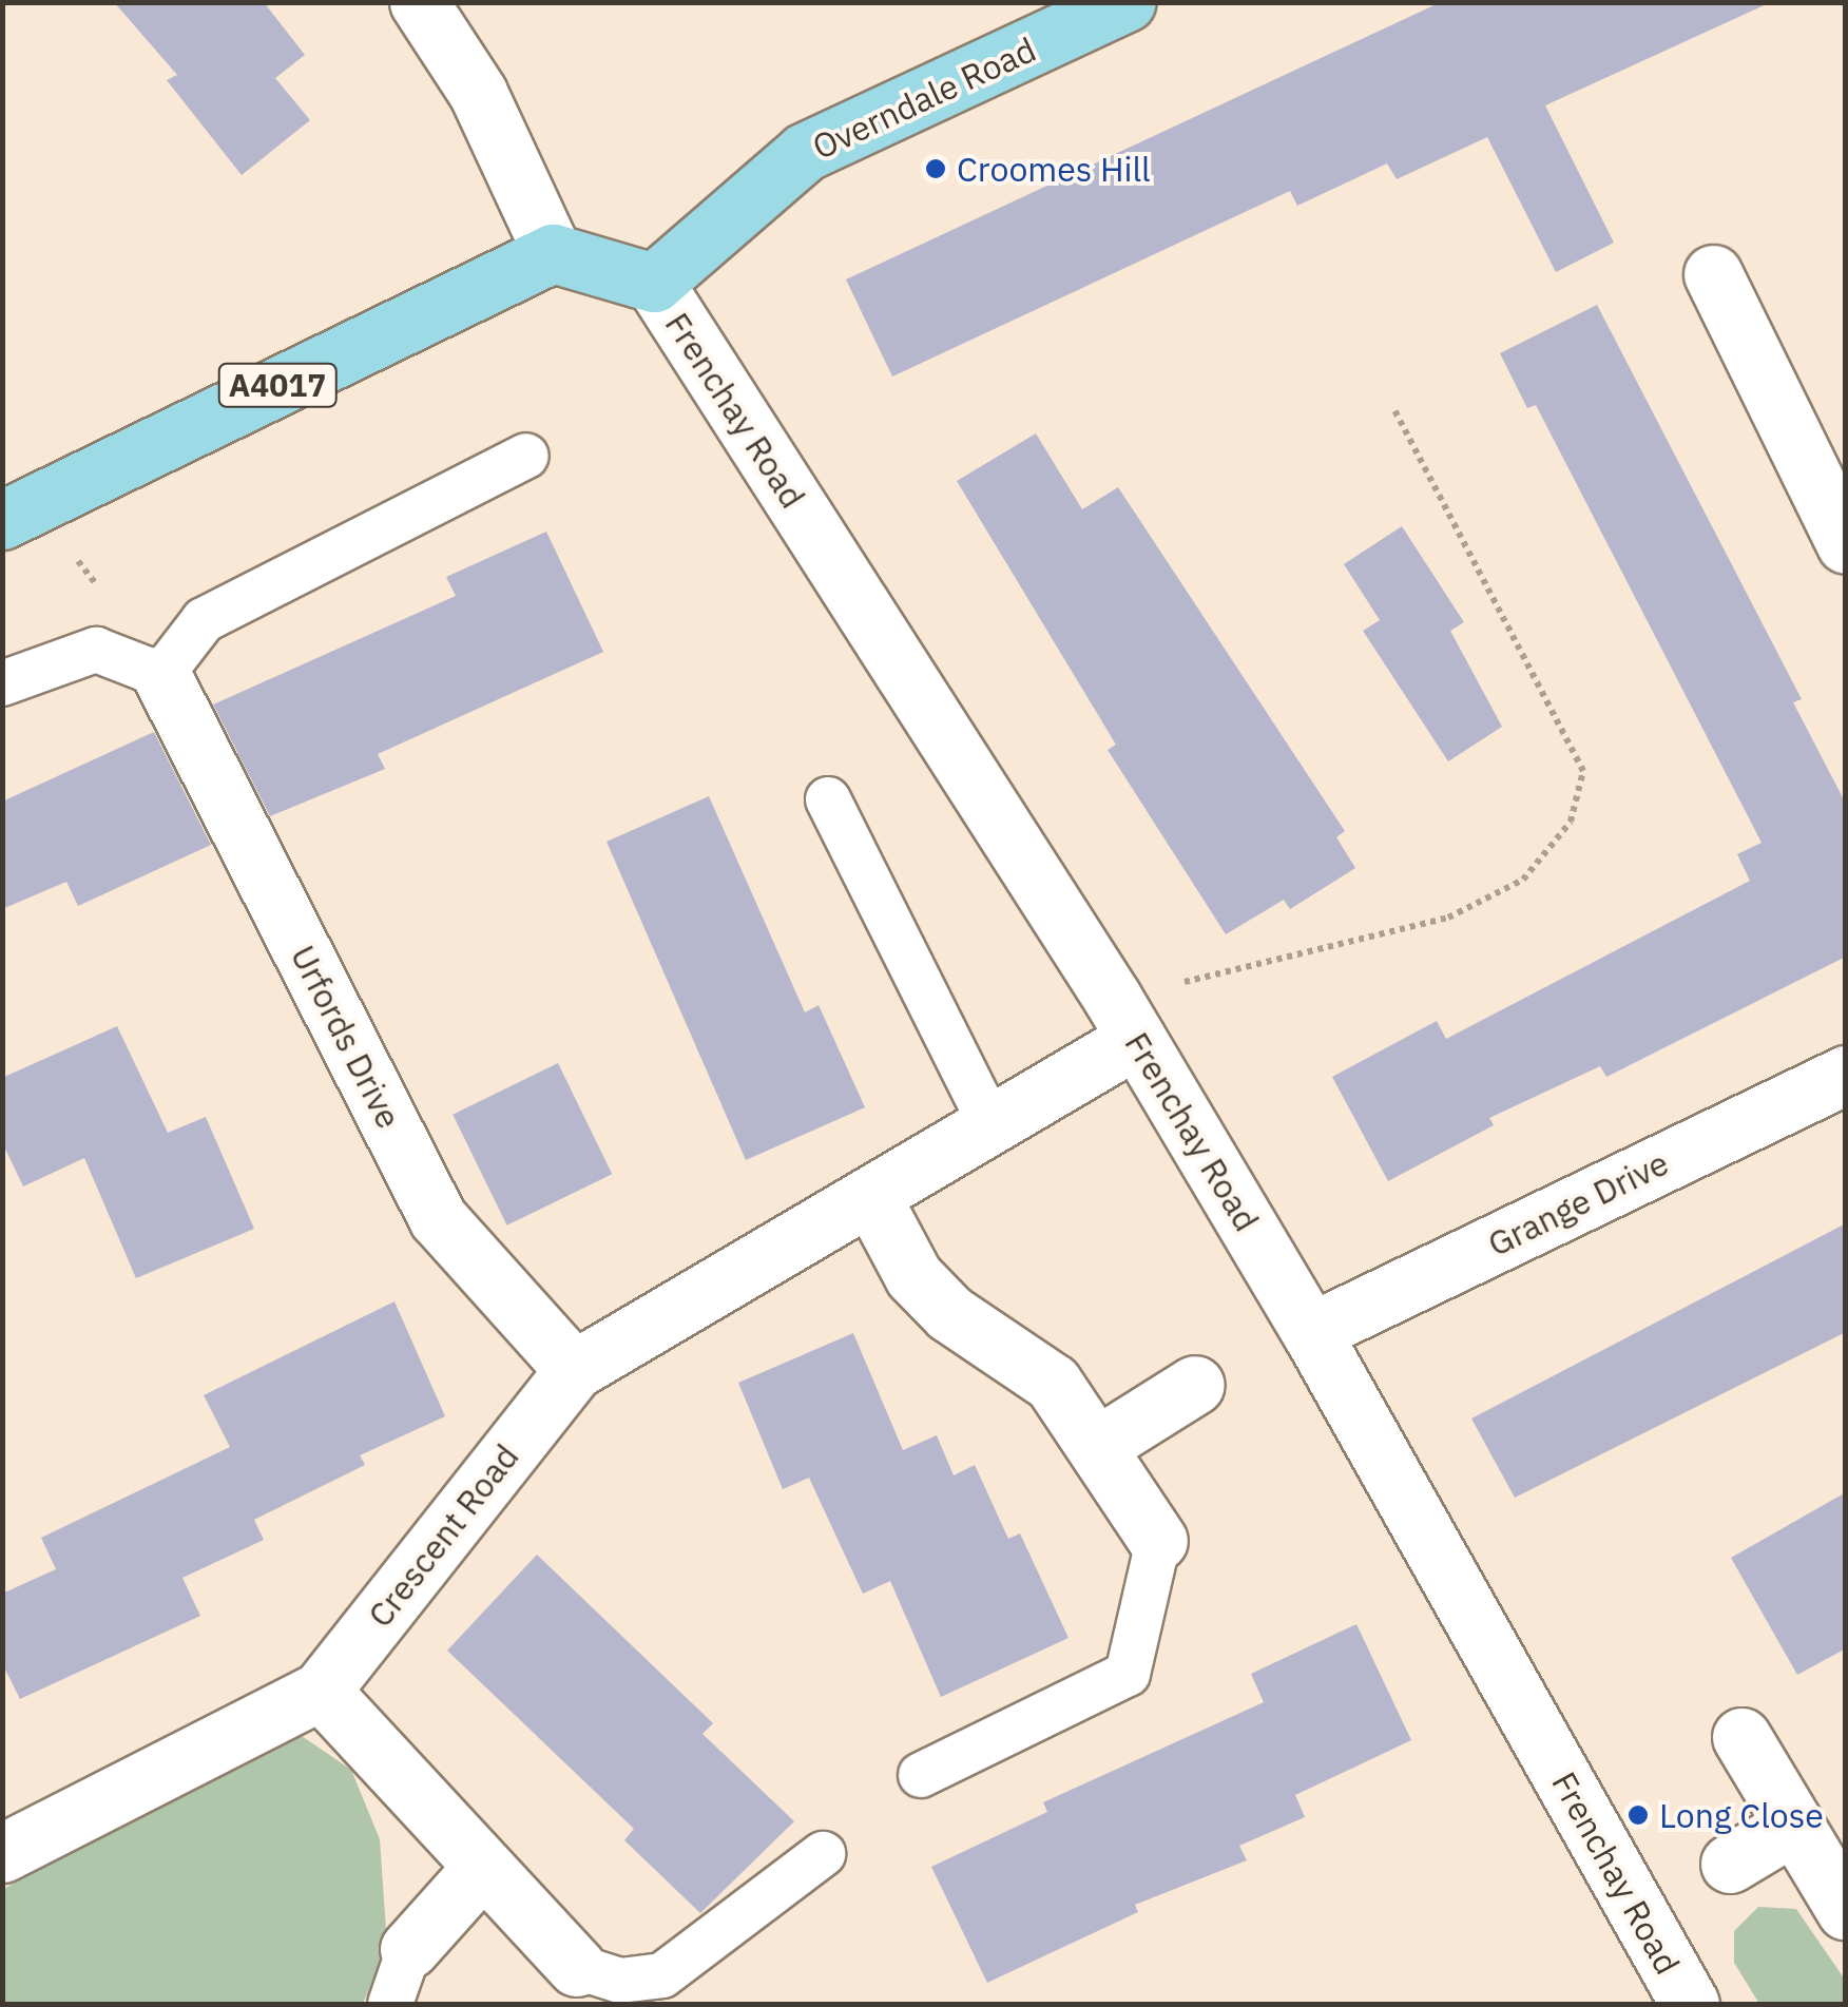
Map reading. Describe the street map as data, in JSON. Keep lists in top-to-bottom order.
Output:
{
  "streets": {
    "main road": ["Overndale Road", "A4017"],
    "street": [
      "Frenchay Road",
      "Urfords Drive",
      "Grange Drive",
      "Crescent Road"
    ]
  },
  "crossings": [
    ["Overndale Road", "Frenchay Road"],
    ["Frenchay Road", "Grange Drive"],
    ["Frenchay Road", "Crescent Road"],
    ["Urfords Drive", "Crescent Road"]
  ],
  "places": ["Croomes Hill", "Long Close"]
}
